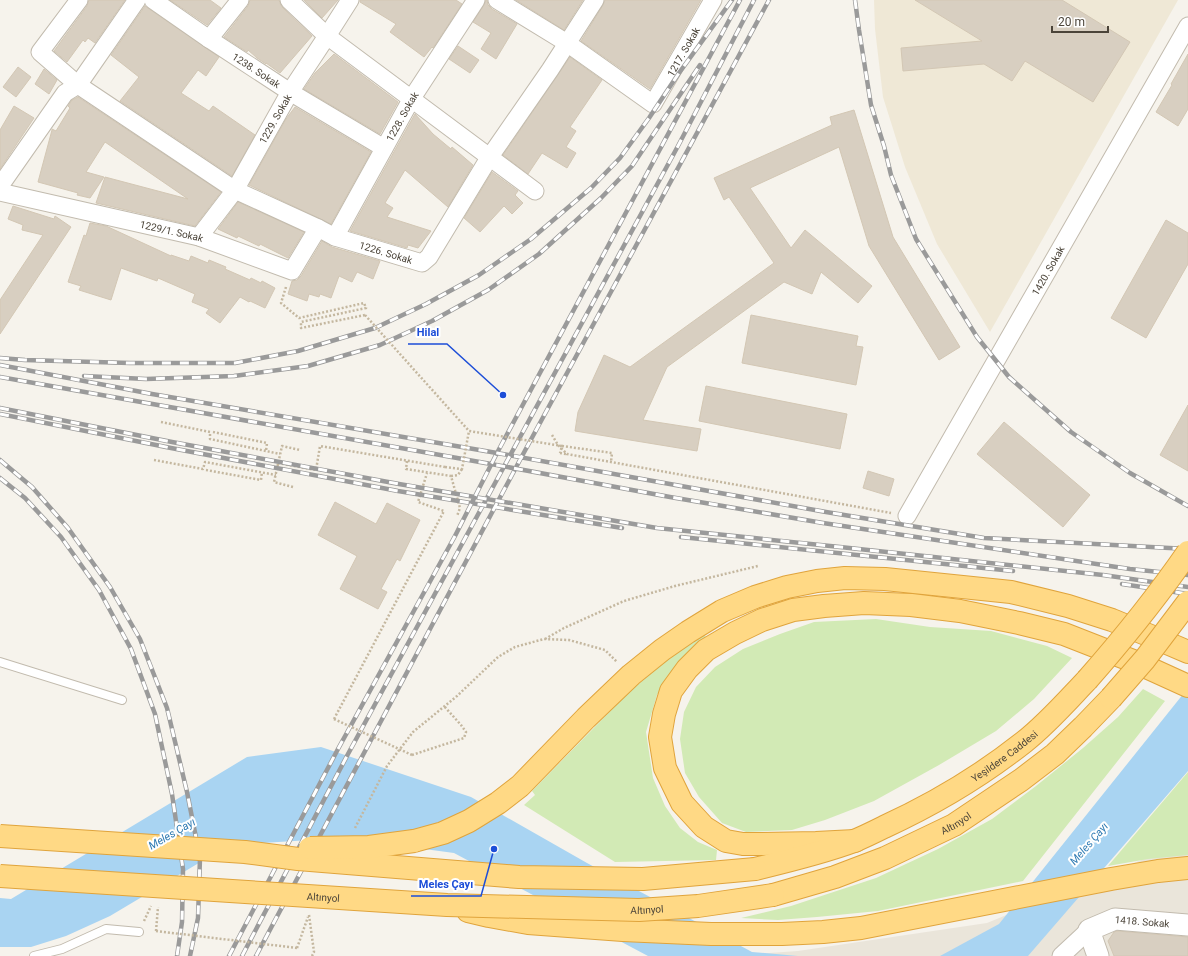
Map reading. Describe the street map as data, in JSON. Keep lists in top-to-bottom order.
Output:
{
  "streets": {
    "highway": ["Yeşildere Caddesi", "Altınyol"],
    "street": [
      "1217. Sokak",
      "1238. Sokak",
      "1228. Sokak",
      "1229. Sokak",
      "1229/1. Sokak",
      "1226. Sokak",
      "1420. Sokak",
      "1418. Sokak"
    ]
  },
  "crossings": [
    ["1217. Sokak", "1226. Sokak"],
    ["1238. Sokak", "1228. Sokak"],
    ["1238. Sokak", "1229. Sokak"],
    ["1228. Sokak", "1226. Sokak"],
    ["1229. Sokak", "1229/1. Sokak"],
    ["1229. Sokak", "1226. Sokak"]
  ],
  "water": ["Meles Çayı"],
  "places": ["Hilal", "Meles Çayı"],
  "scale_bar": "20 m"
}
